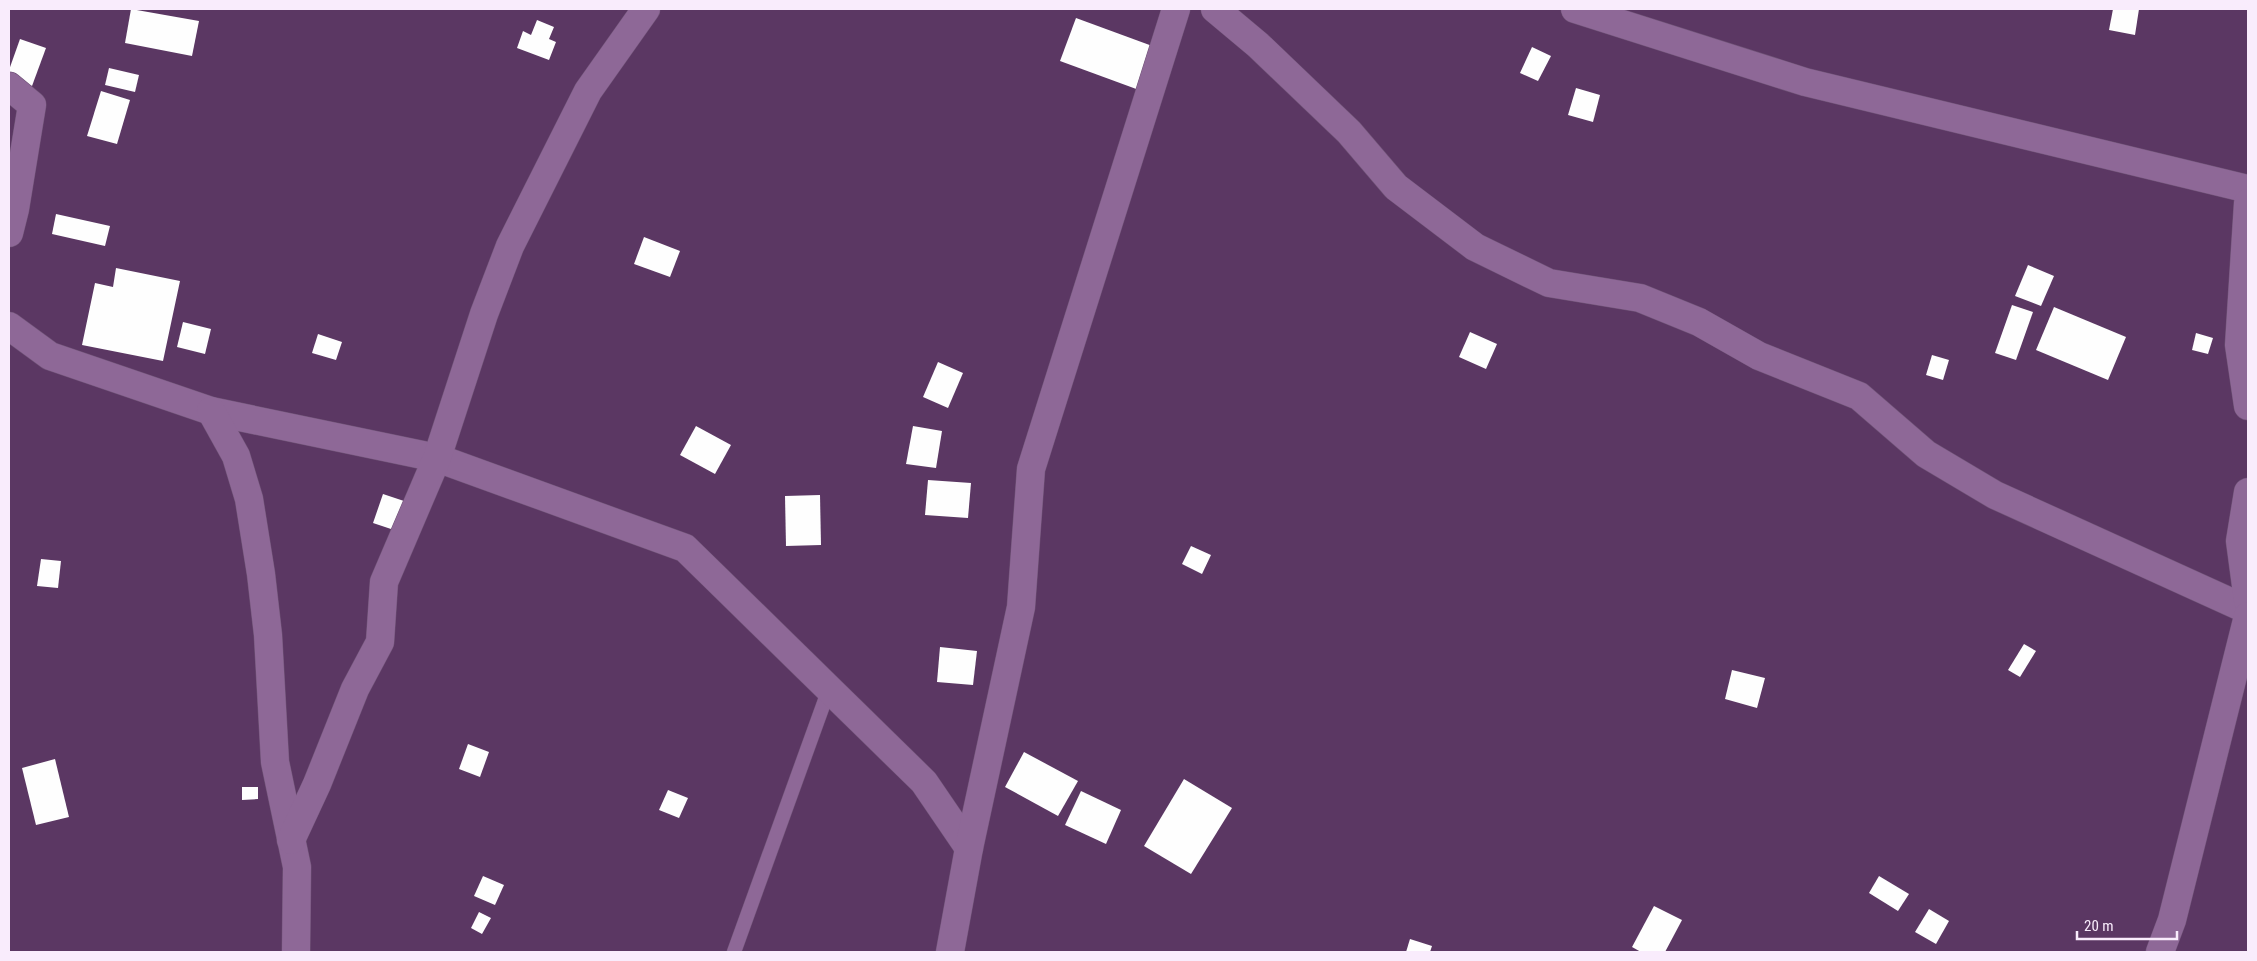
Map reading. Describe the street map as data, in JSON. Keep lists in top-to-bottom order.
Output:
{
  "scale_bar": "20 m"
}
